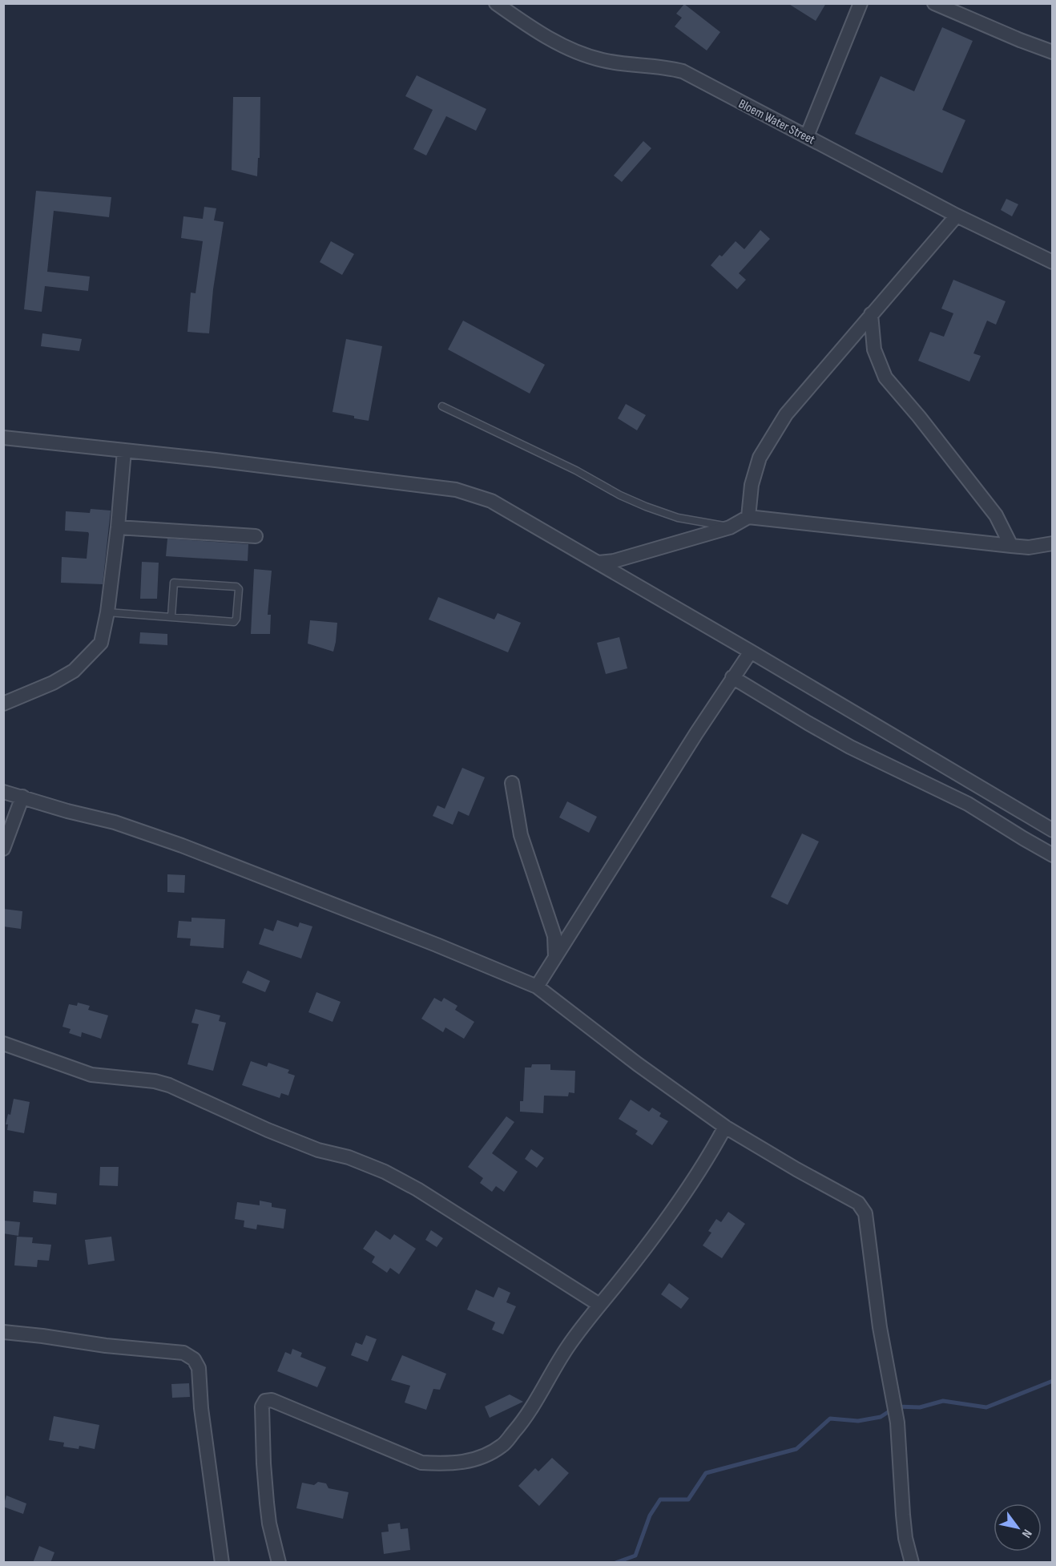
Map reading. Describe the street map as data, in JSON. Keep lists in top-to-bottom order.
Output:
{
  "streets": {
    "street": ["Bloem Water Street"]
  },
  "north": "bottom right"
}
